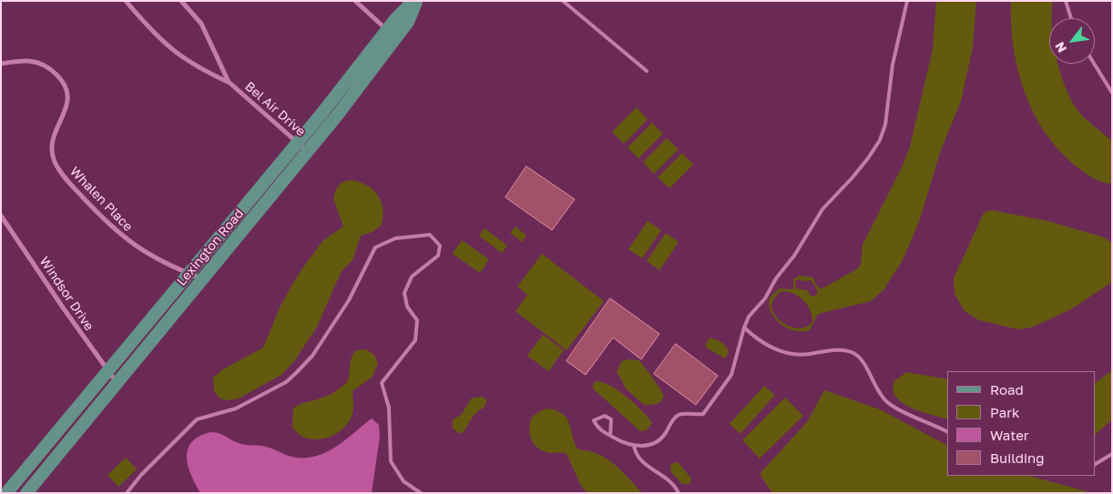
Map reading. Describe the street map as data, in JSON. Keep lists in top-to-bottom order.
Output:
{
  "streets": {
    "main road": ["Lexington Road"],
    "street": ["Bel Air Drive", "Whalen Place", "Windsor Drive"]
  },
  "crossings": [
    ["Bel Air Drive", "Lexington Road"],
    ["Whalen Place", "Lexington Road"],
    ["Lexington Road", "Windsor Drive"]
  ],
  "legend": [
    "Road",
    "Park",
    "Water",
    "Building"
  ],
  "north": "bottom left"
}
